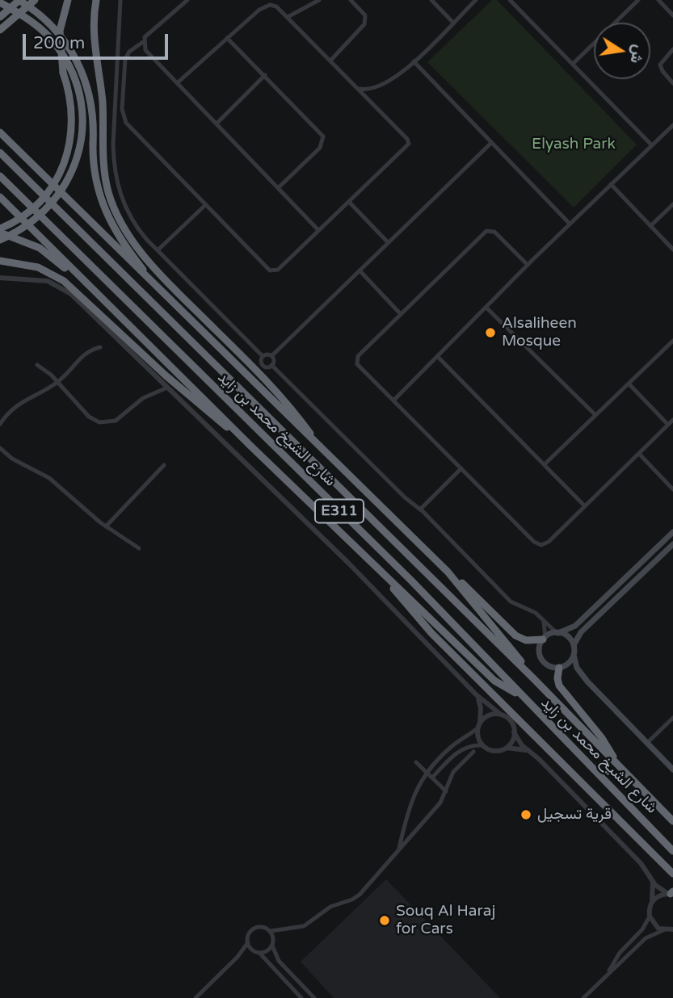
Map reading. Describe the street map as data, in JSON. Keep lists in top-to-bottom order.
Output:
{
  "streets": {
    "highway": ["شارع الشيخ محمد بن زايد", "E311"]
  },
  "parks": ["Elyash Park"],
  "places": ["Alsaliheen Mosque", "قرية تسجيل", "Souq Al Haraj for Cars"],
  "scale_bar": "200 m",
  "north": "right"
}
